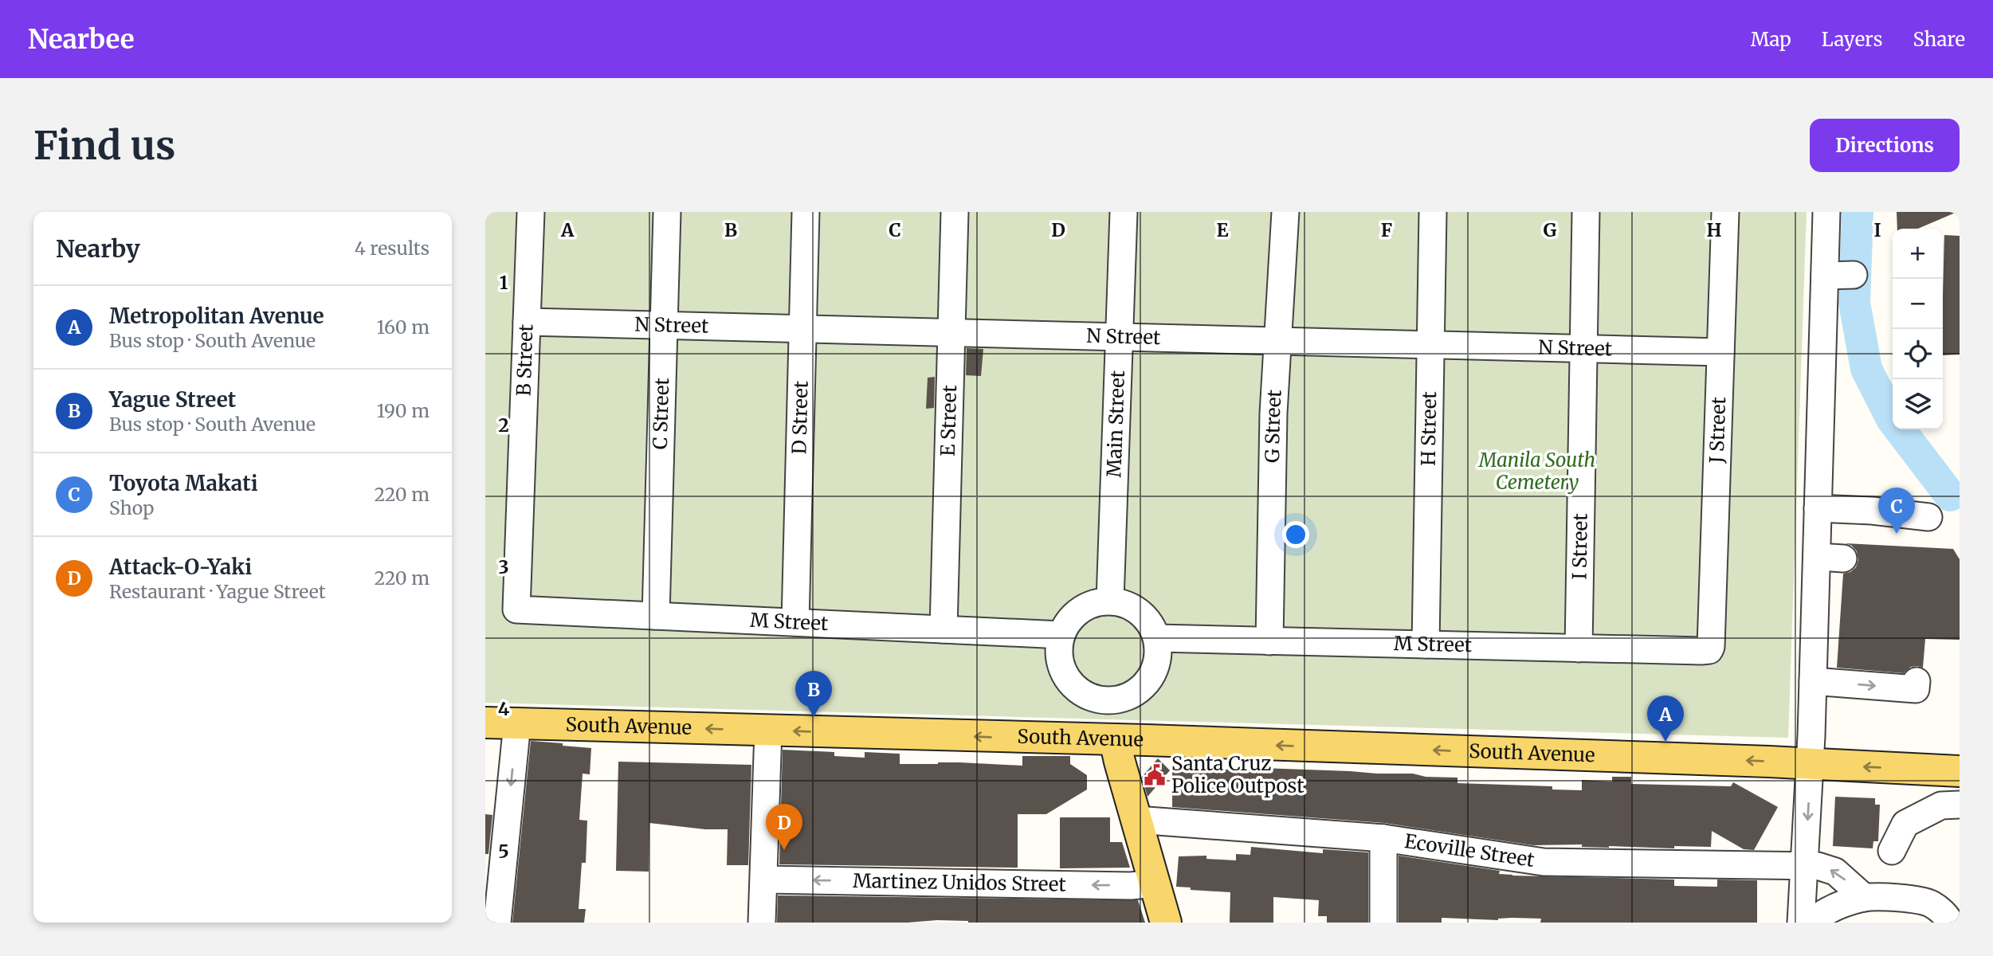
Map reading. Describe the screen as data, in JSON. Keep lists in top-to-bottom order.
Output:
{
  "streets": {
    "main road": ["South Avenue"],
    "street": [
      "N Street",
      "B Street",
      "C Street",
      "D Street",
      "E Street",
      "Main Street",
      "G Street",
      "H Street",
      "J Street",
      "I Street",
      "M Street",
      "Ecoville Street",
      "Martinez Unidos Street"
    ]
  },
  "crossings": [
    ["N Street", "B Street"],
    ["N Street", "C Street"],
    ["N Street", "D Street"],
    ["N Street", "E Street"],
    ["N Street", "Main Street"],
    ["N Street", "G Street"],
    ["N Street", "H Street"],
    ["N Street", "J Street"],
    ["N Street", "I Street"],
    ["B Street", "M Street"],
    ["C Street", "M Street"],
    ["D Street", "M Street"],
    ["E Street", "M Street"],
    ["Main Street", "M Street"],
    ["G Street", "M Street"],
    ["H Street", "M Street"],
    ["J Street", "M Street"],
    ["I Street", "M Street"]
  ],
  "one_way": ["South Avenue", "Martinez Unidos Street"],
  "parks": ["Manila South Cemetery"],
  "places": {
    "public building": ["Santa Cruz Police Outpost"]
  },
  "page": {
    "header": "Nearbee",
    "nav": ["Map", "Layers", "Share"],
    "buttons": "Directions",
    "title": "Find us",
    "heading": ["Nearby", "4 results"],
    "map_buttons": ["+", "−"],
    "list": [
      {
        "mark": "A",
        "name": "Metropolitan Avenue",
        "note": "Bus stop · South Avenue",
        "value": "160 m"
      },
      {
        "mark": "B",
        "name": "Yague Street",
        "note": "Bus stop · South Avenue",
        "value": "190 m"
      },
      {
        "mark": "C",
        "name": "Toyota Makati",
        "note": "Shop",
        "value": "220 m"
      },
      {
        "mark": "D",
        "name": "Attack-O-Yaki",
        "note": "Restaurant · Yague Street",
        "value": "220 m"
      }
    ],
    "pins": [
      "C",
      "B",
      "A",
      "D"
    ]
  },
  "grid": {
    "columns": [
      "A",
      "B",
      "C",
      "D",
      "E",
      "F",
      "G",
      "H",
      "I"
    ],
    "rows": [
      "1",
      "2",
      "3",
      "4",
      "5"
    ]
  }
}
